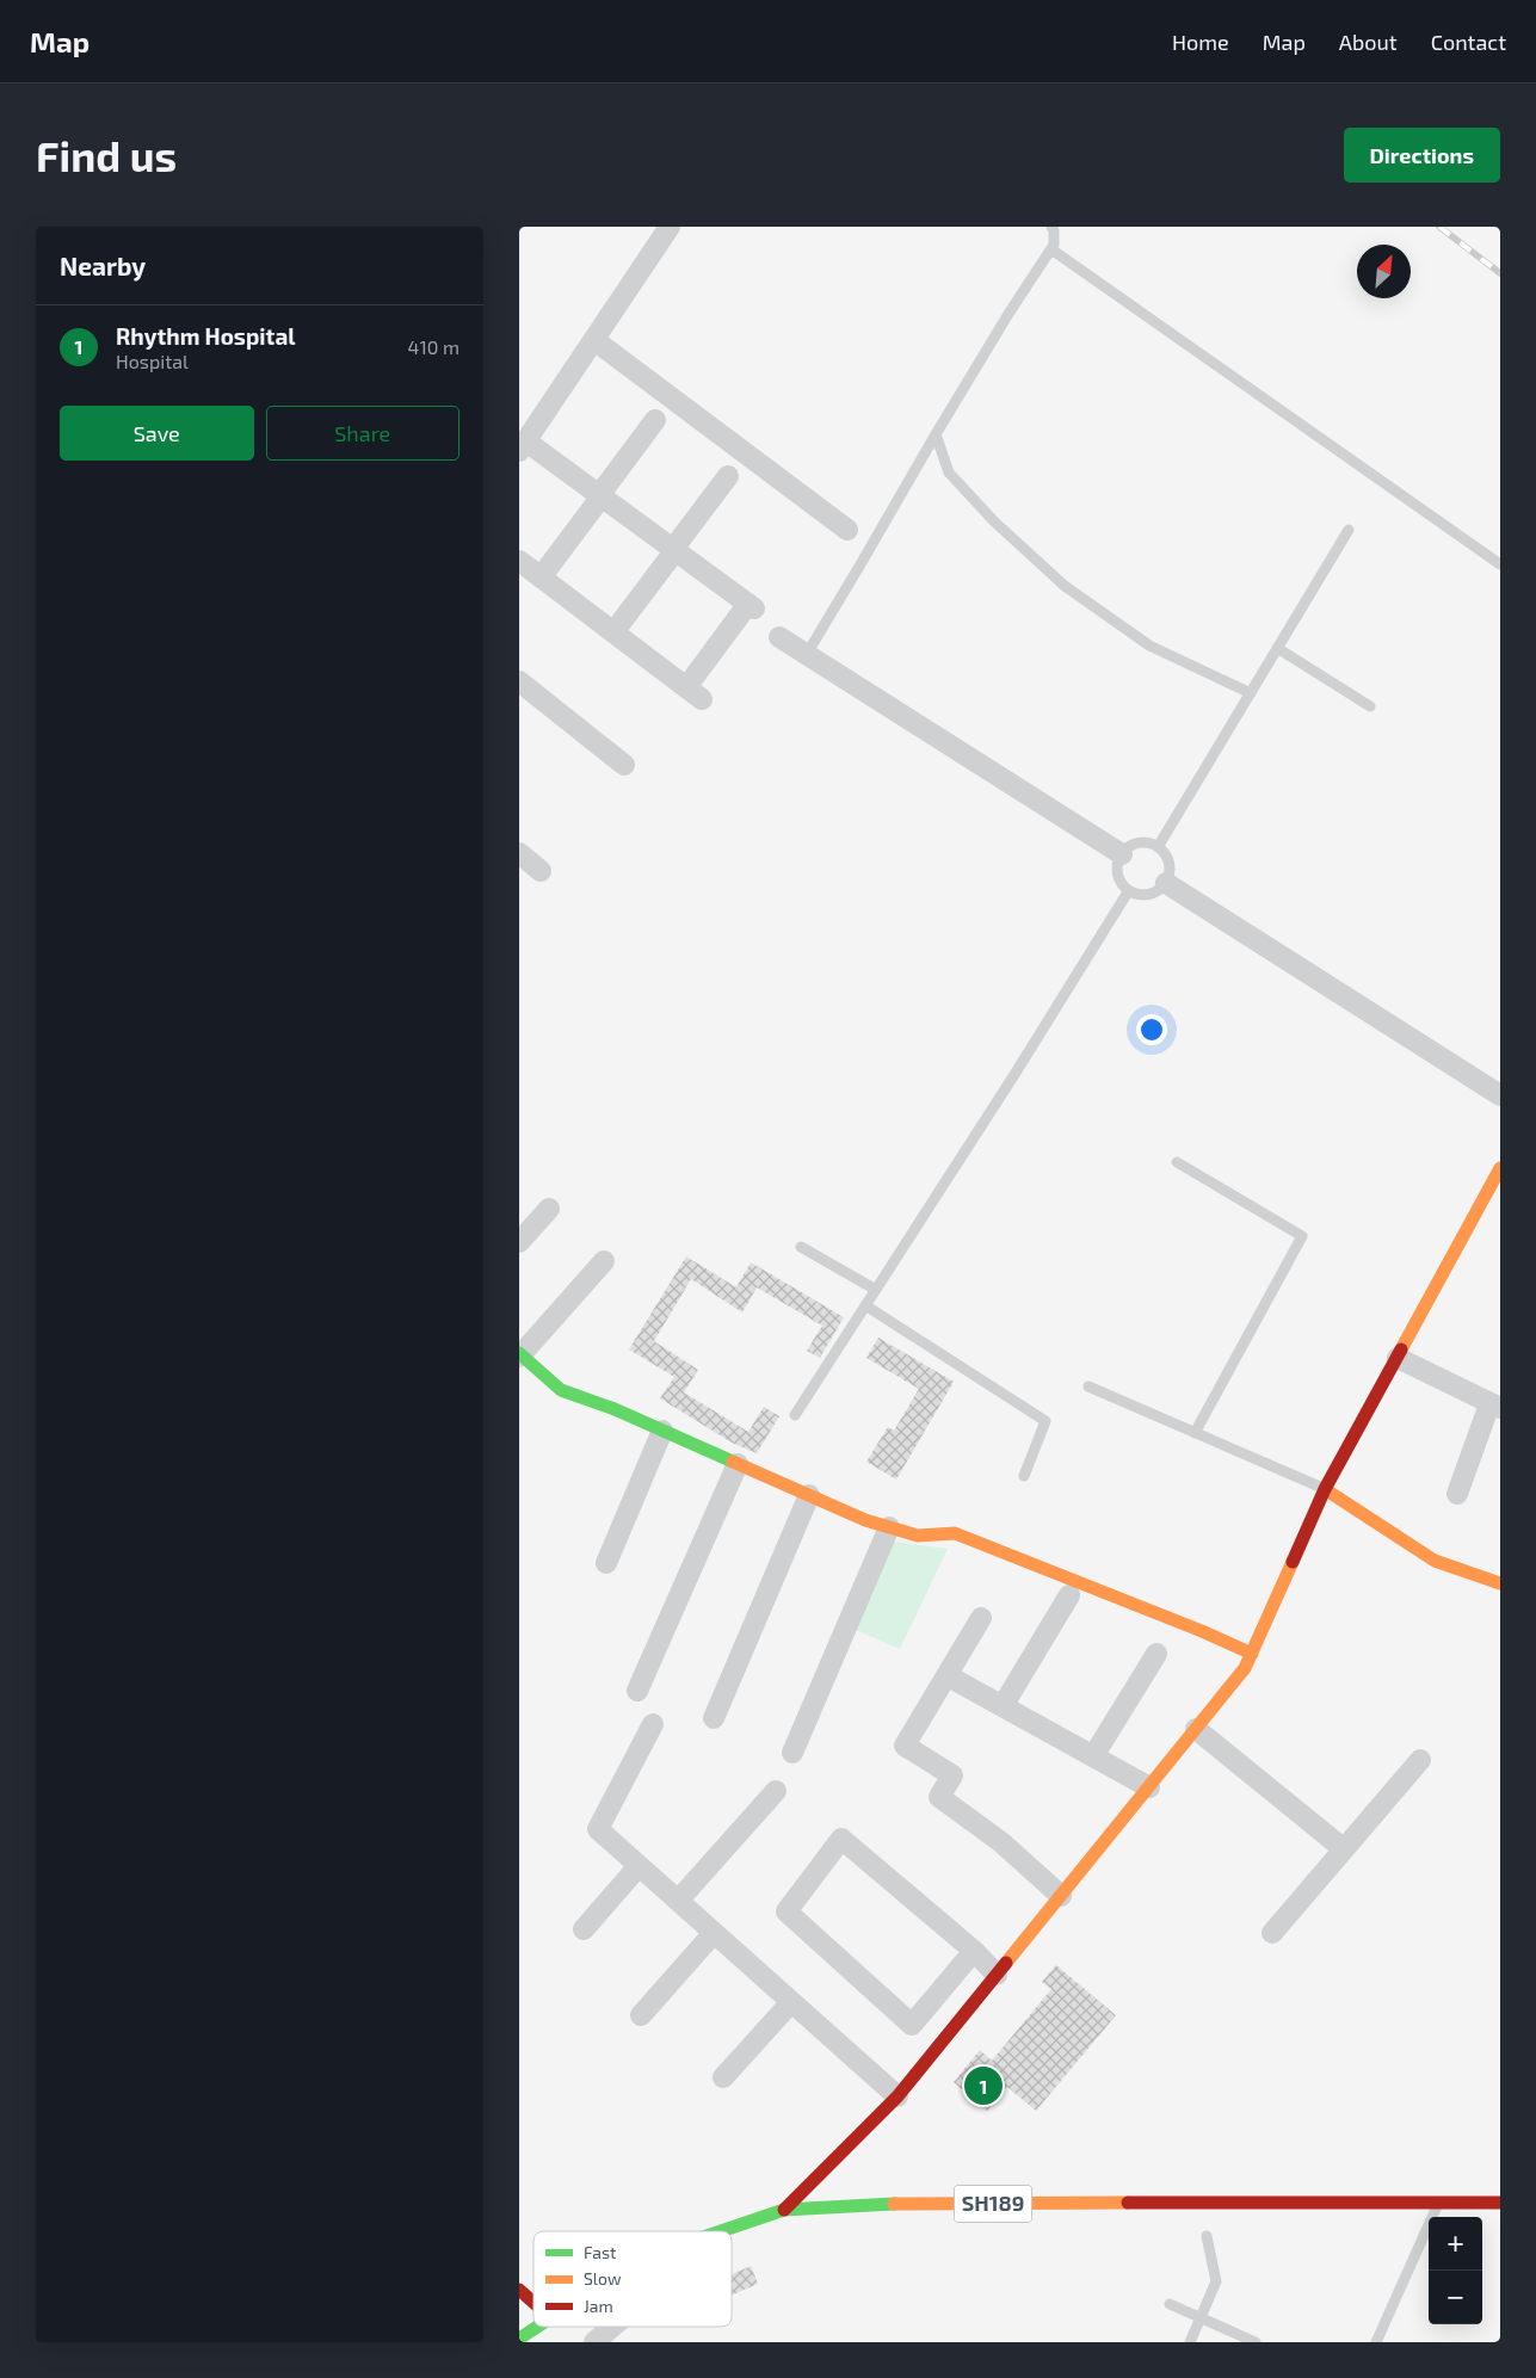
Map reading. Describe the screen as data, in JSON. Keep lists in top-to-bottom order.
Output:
{
  "streets": {
    "street": ["SH189"]
  },
  "legend": ["Fast", "Slow", "Jam"],
  "north": "top right",
  "page": {
    "header": "Map",
    "nav": [
      "Home",
      "Map",
      "About",
      "Contact"
    ],
    "buttons": [
      "Directions",
      ["Save", "Share"]
    ],
    "title": "Find us",
    "heading": "Nearby",
    "list": [
      {
        "mark": "1",
        "name": "Rhythm Hospital",
        "note": "Hospital",
        "value": "410 m"
      }
    ],
    "pins": "1",
    "map_buttons": ["+", "−"]
  }
}
